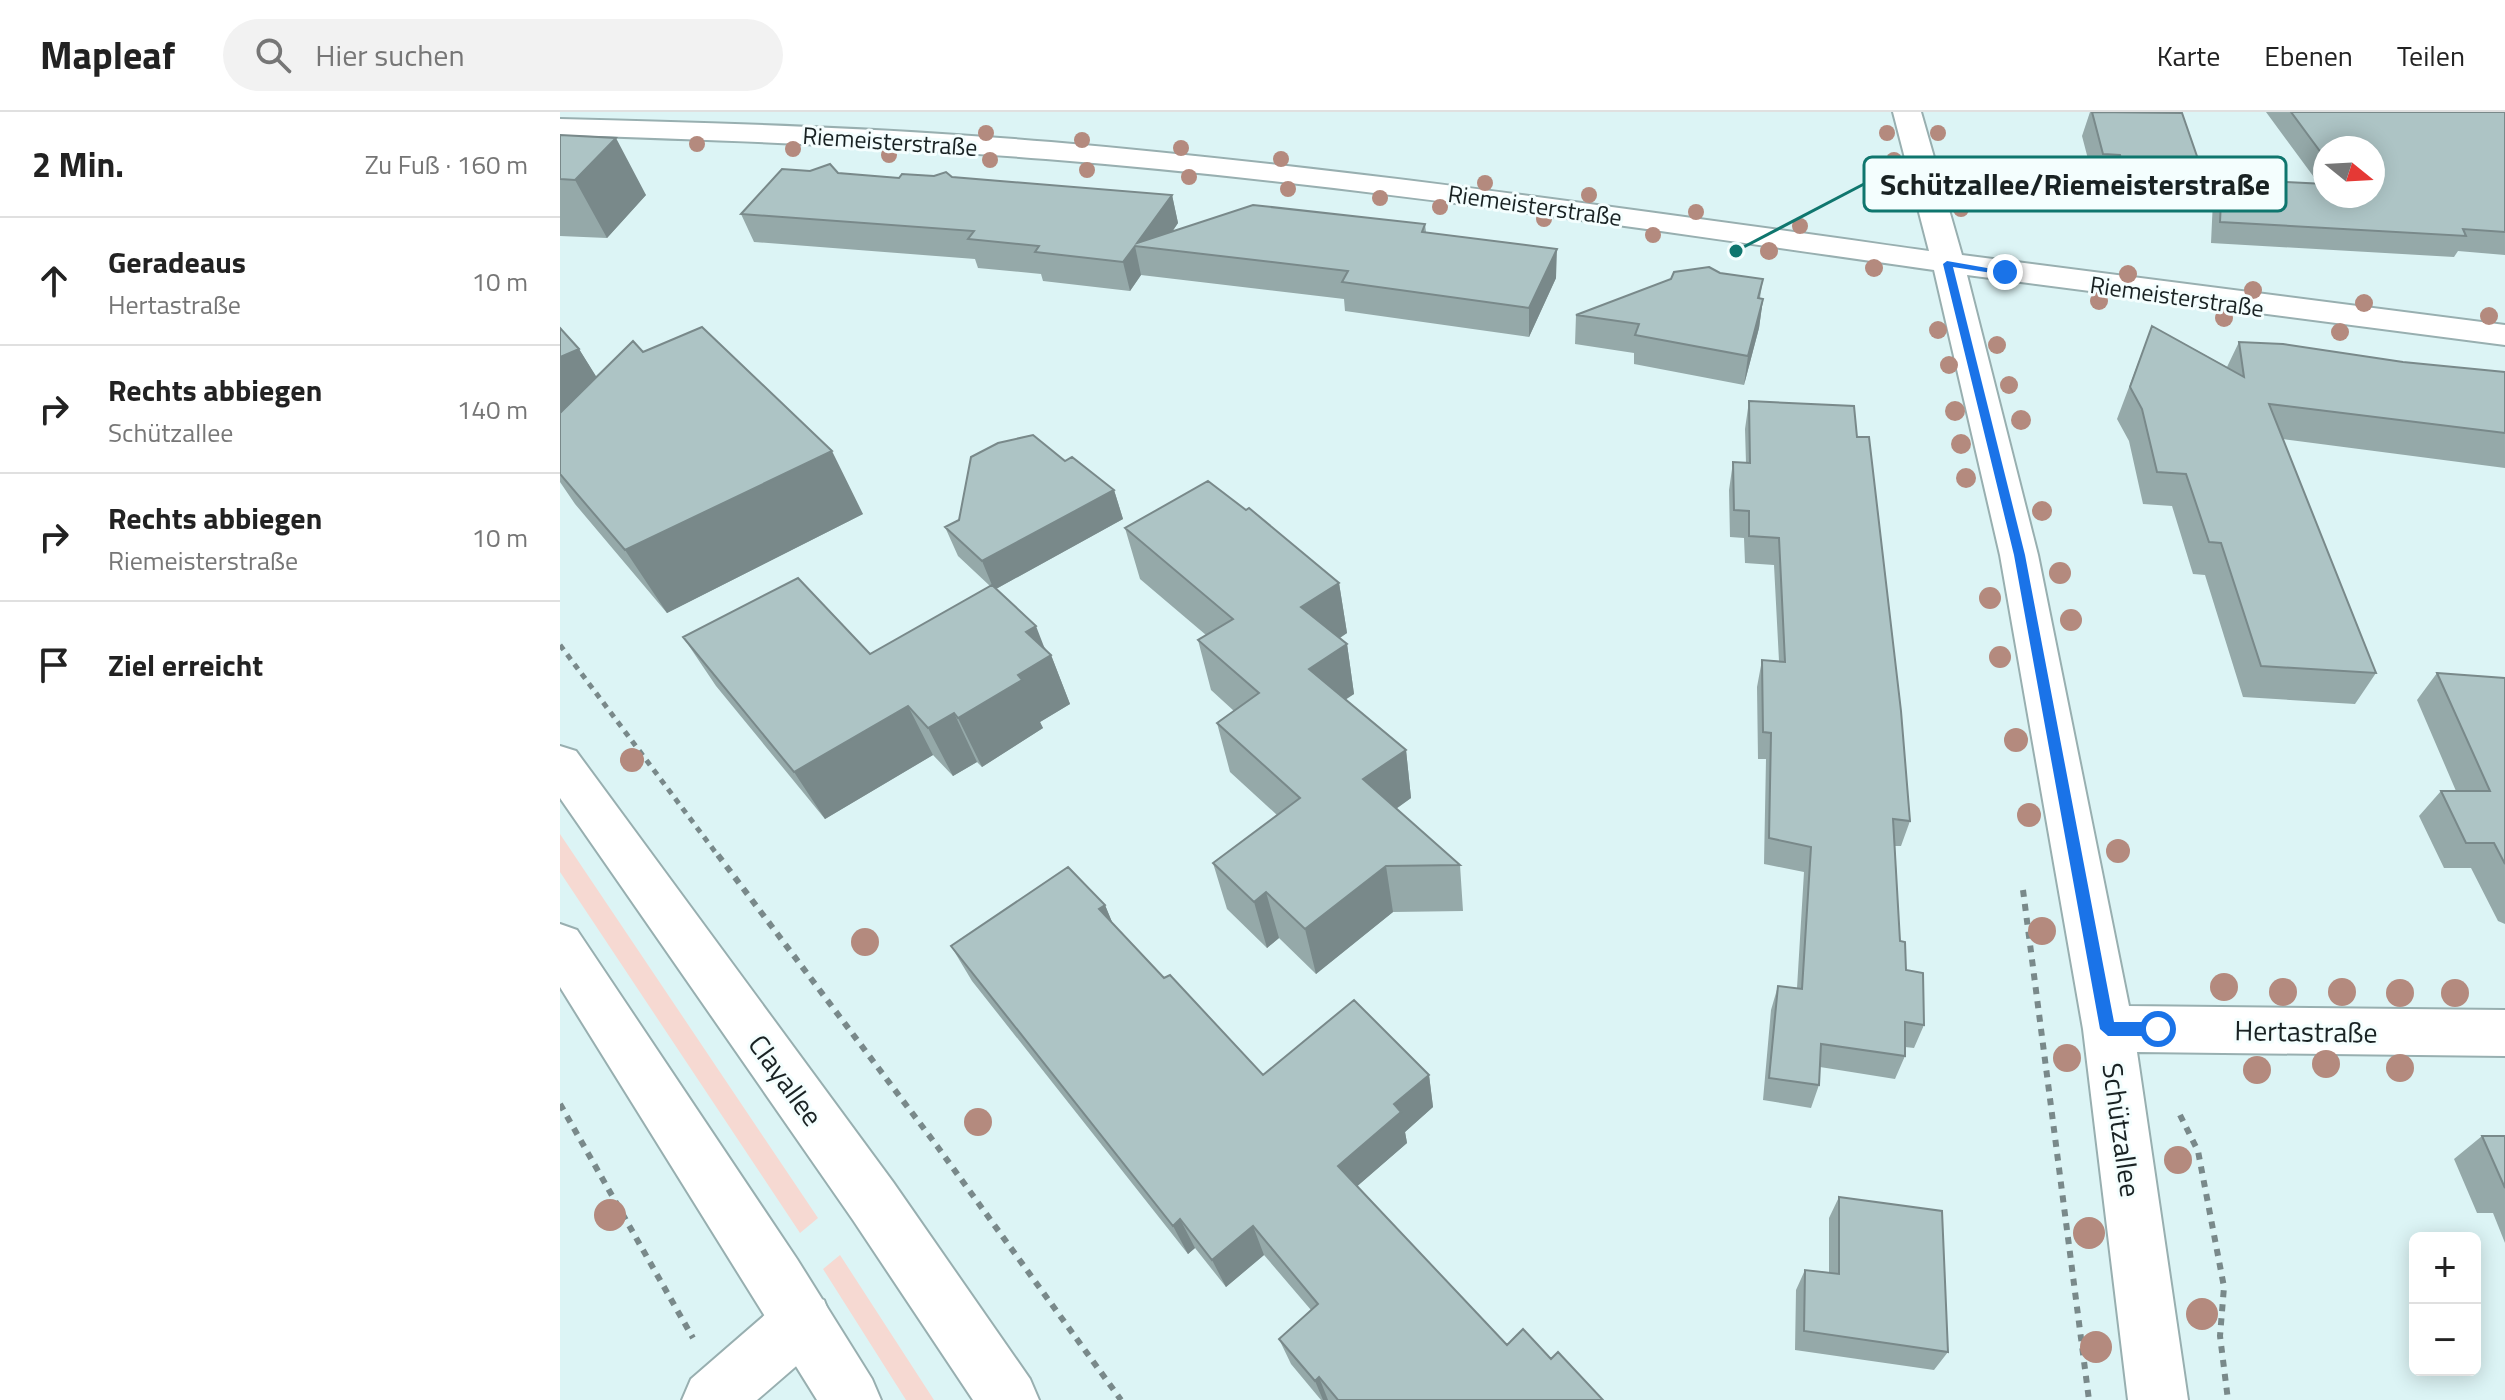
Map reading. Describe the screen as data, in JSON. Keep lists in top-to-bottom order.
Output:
{
  "streets": {
    "street": [
      "Riemeisterstraße",
      "Hertastraße",
      "Clayallee",
      "Schützallee"
    ]
  },
  "crossings": [
    ["Riemeisterstraße", "Schützallee"],
    ["Hertastraße", "Schützallee"]
  ],
  "places": ["Schützallee/Riemeisterstraße"],
  "north": "right",
  "page": {
    "header": "Mapleaf",
    "search": "Hier suchen",
    "nav": ["Karte", "Ebenen", "Teilen"],
    "heading": ["2 Min.", "Zu Fuß · 160 m"],
    "list": [
      ["Geradeaus", "Hertastraße", "10 m"],
      ["Rechts abbiegen", "Schützallee", "140 m"],
      ["Rechts abbiegen", "Riemeisterstraße", "10 m"],
      "Ziel erreicht"
    ],
    "map_buttons": ["+", "−"]
  }
}
